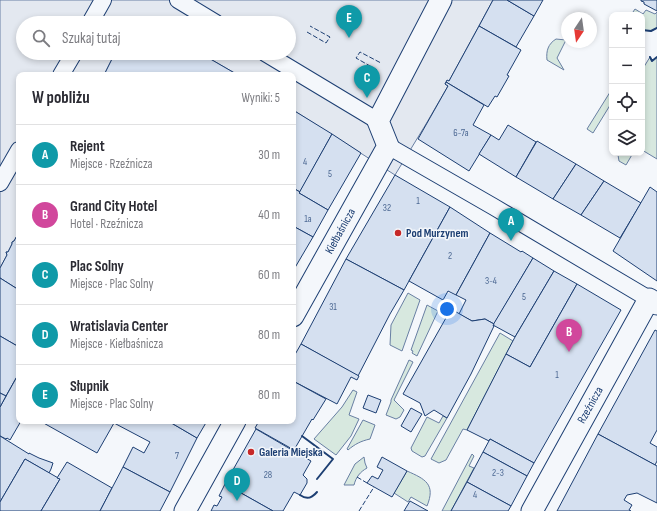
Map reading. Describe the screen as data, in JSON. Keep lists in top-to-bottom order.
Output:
{
  "streets": {
    "street": ["Kiełbaśnicza", "Rzeźnicza"]
  },
  "places": ["Pod Murzynem", "Galeria Miejska"],
  "house_numbers": [
    "6-7a",
    "4",
    "5",
    "1",
    "32",
    "1a",
    "2",
    "3-4",
    "5",
    "31",
    "1",
    "7",
    "2-3",
    "28",
    "4"
  ],
  "north": "bottom",
  "page": {
    "pins": [
      "E",
      "C",
      "A",
      "B",
      "D"
    ],
    "map_buttons": ["+", "−"],
    "search": "Szukaj tutaj",
    "heading": ["W pobliżu", "Wyniki: 5"],
    "list": [
      {
        "mark": "A",
        "name": "Rejent",
        "note": "Miejsce · Rzeźnicza",
        "value": "30 m"
      },
      {
        "mark": "B",
        "name": "Grand City Hotel",
        "note": "Hotel · Rzeźnicza",
        "value": "40 m"
      },
      {
        "mark": "C",
        "name": "Plac Solny",
        "note": "Miejsce · Plac Solny",
        "value": "60 m"
      },
      {
        "mark": "D",
        "name": "Wratislavia Center",
        "note": "Miejsce · Kiełbaśnicza",
        "value": "80 m"
      },
      {
        "mark": "E",
        "name": "Słupnik",
        "note": "Miejsce · Plac Solny",
        "value": "80 m"
      }
    ]
  }
}
